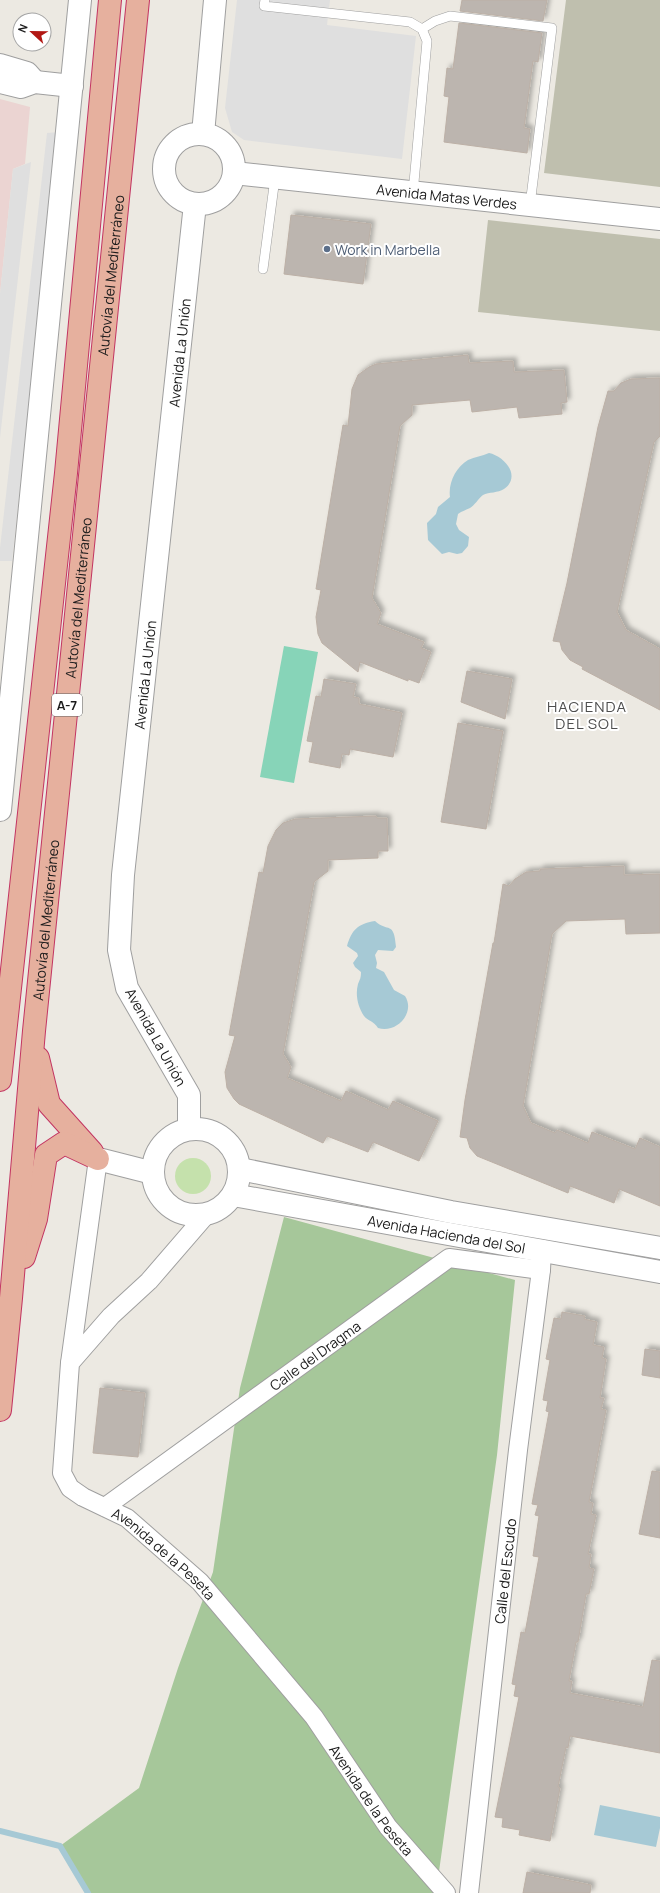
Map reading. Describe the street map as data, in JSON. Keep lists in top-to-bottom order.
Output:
{
  "streets": {
    "highway": ["Autovía del Mediterráneo", "A-7"],
    "street": [
      "Avenida Matas Verdes",
      "Avenida La Unión",
      "Avenida Hacienda del Sol",
      "Calle del Dragma",
      "Avenida de la Peseta",
      "Calle del Escudo"
    ]
  },
  "crossings": [
    ["Avenida Matas Verdes", "Avenida La Unión"],
    ["Avenida La Unión", "Avenida Hacienda del Sol"],
    ["Avenida Hacienda del Sol", "Calle del Dragma"],
    ["Avenida Hacienda del Sol", "Calle del Escudo"],
    ["Calle del Dragma", "Avenida de la Peseta"],
    ["Calle del Dragma", "Calle del Escudo"]
  ],
  "districts": ["HACIENDA DEL SOL"],
  "places": ["Work in Marbella"],
  "north": "left"
}
